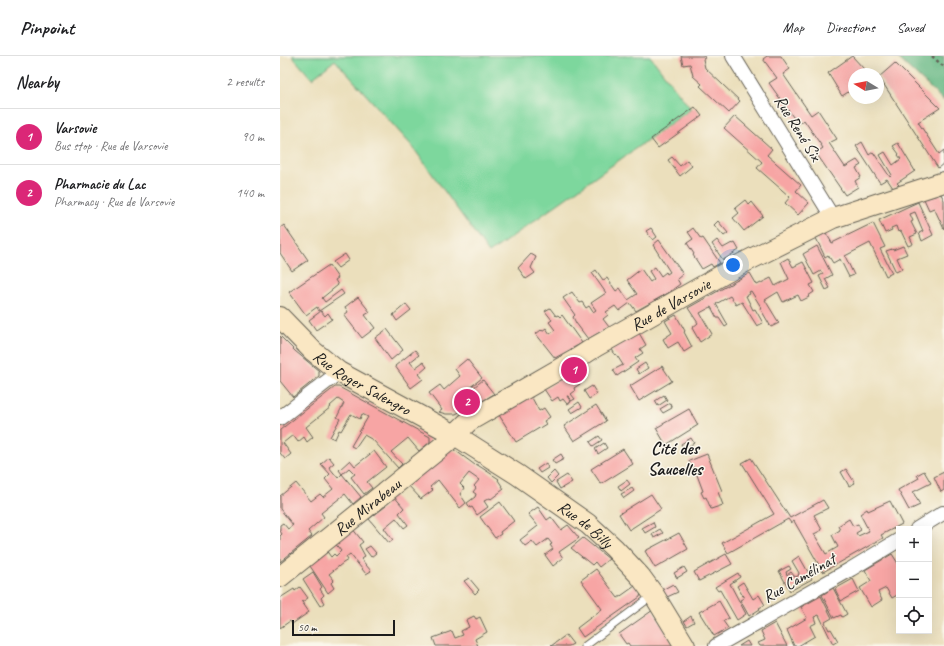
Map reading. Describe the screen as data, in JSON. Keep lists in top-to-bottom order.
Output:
{
  "streets": {
    "street": [
      "Rue René Six",
      "Rue de Varsovie",
      "Rue Roger Salengro",
      "Rue Mirabeau",
      "Rue de Billy",
      "Rue Camélinat"
    ]
  },
  "crossings": [
    ["Rue René Six", "Rue de Varsovie"],
    ["Rue de Varsovie", "Rue Roger Salengro"],
    ["Rue de Varsovie", "Rue Mirabeau"],
    ["Rue de Varsovie", "Rue de Billy"],
    ["Rue Roger Salengro", "Rue Mirabeau"],
    ["Rue Roger Salengro", "Rue de Billy"],
    ["Rue Mirabeau", "Rue de Billy"]
  ],
  "districts": ["Cité des Saucelles"],
  "scale_bar": "50 m",
  "north": "left",
  "page": {
    "header": "Pinpoint",
    "nav": ["Map", "Directions", "Saved"],
    "heading": ["Nearby", "2 results"],
    "list": [
      {
        "mark": "1",
        "name": "Varsovie",
        "note": "Bus stop · Rue de Varsovie",
        "value": "90 m"
      },
      {
        "mark": "2",
        "name": "Pharmacie du Lac",
        "note": "Pharmacy · Rue de Varsovie",
        "value": "140 m"
      }
    ],
    "pins": ["1", "2"],
    "map_buttons": ["+", "−"],
    "scale": "50 m"
  }
}
